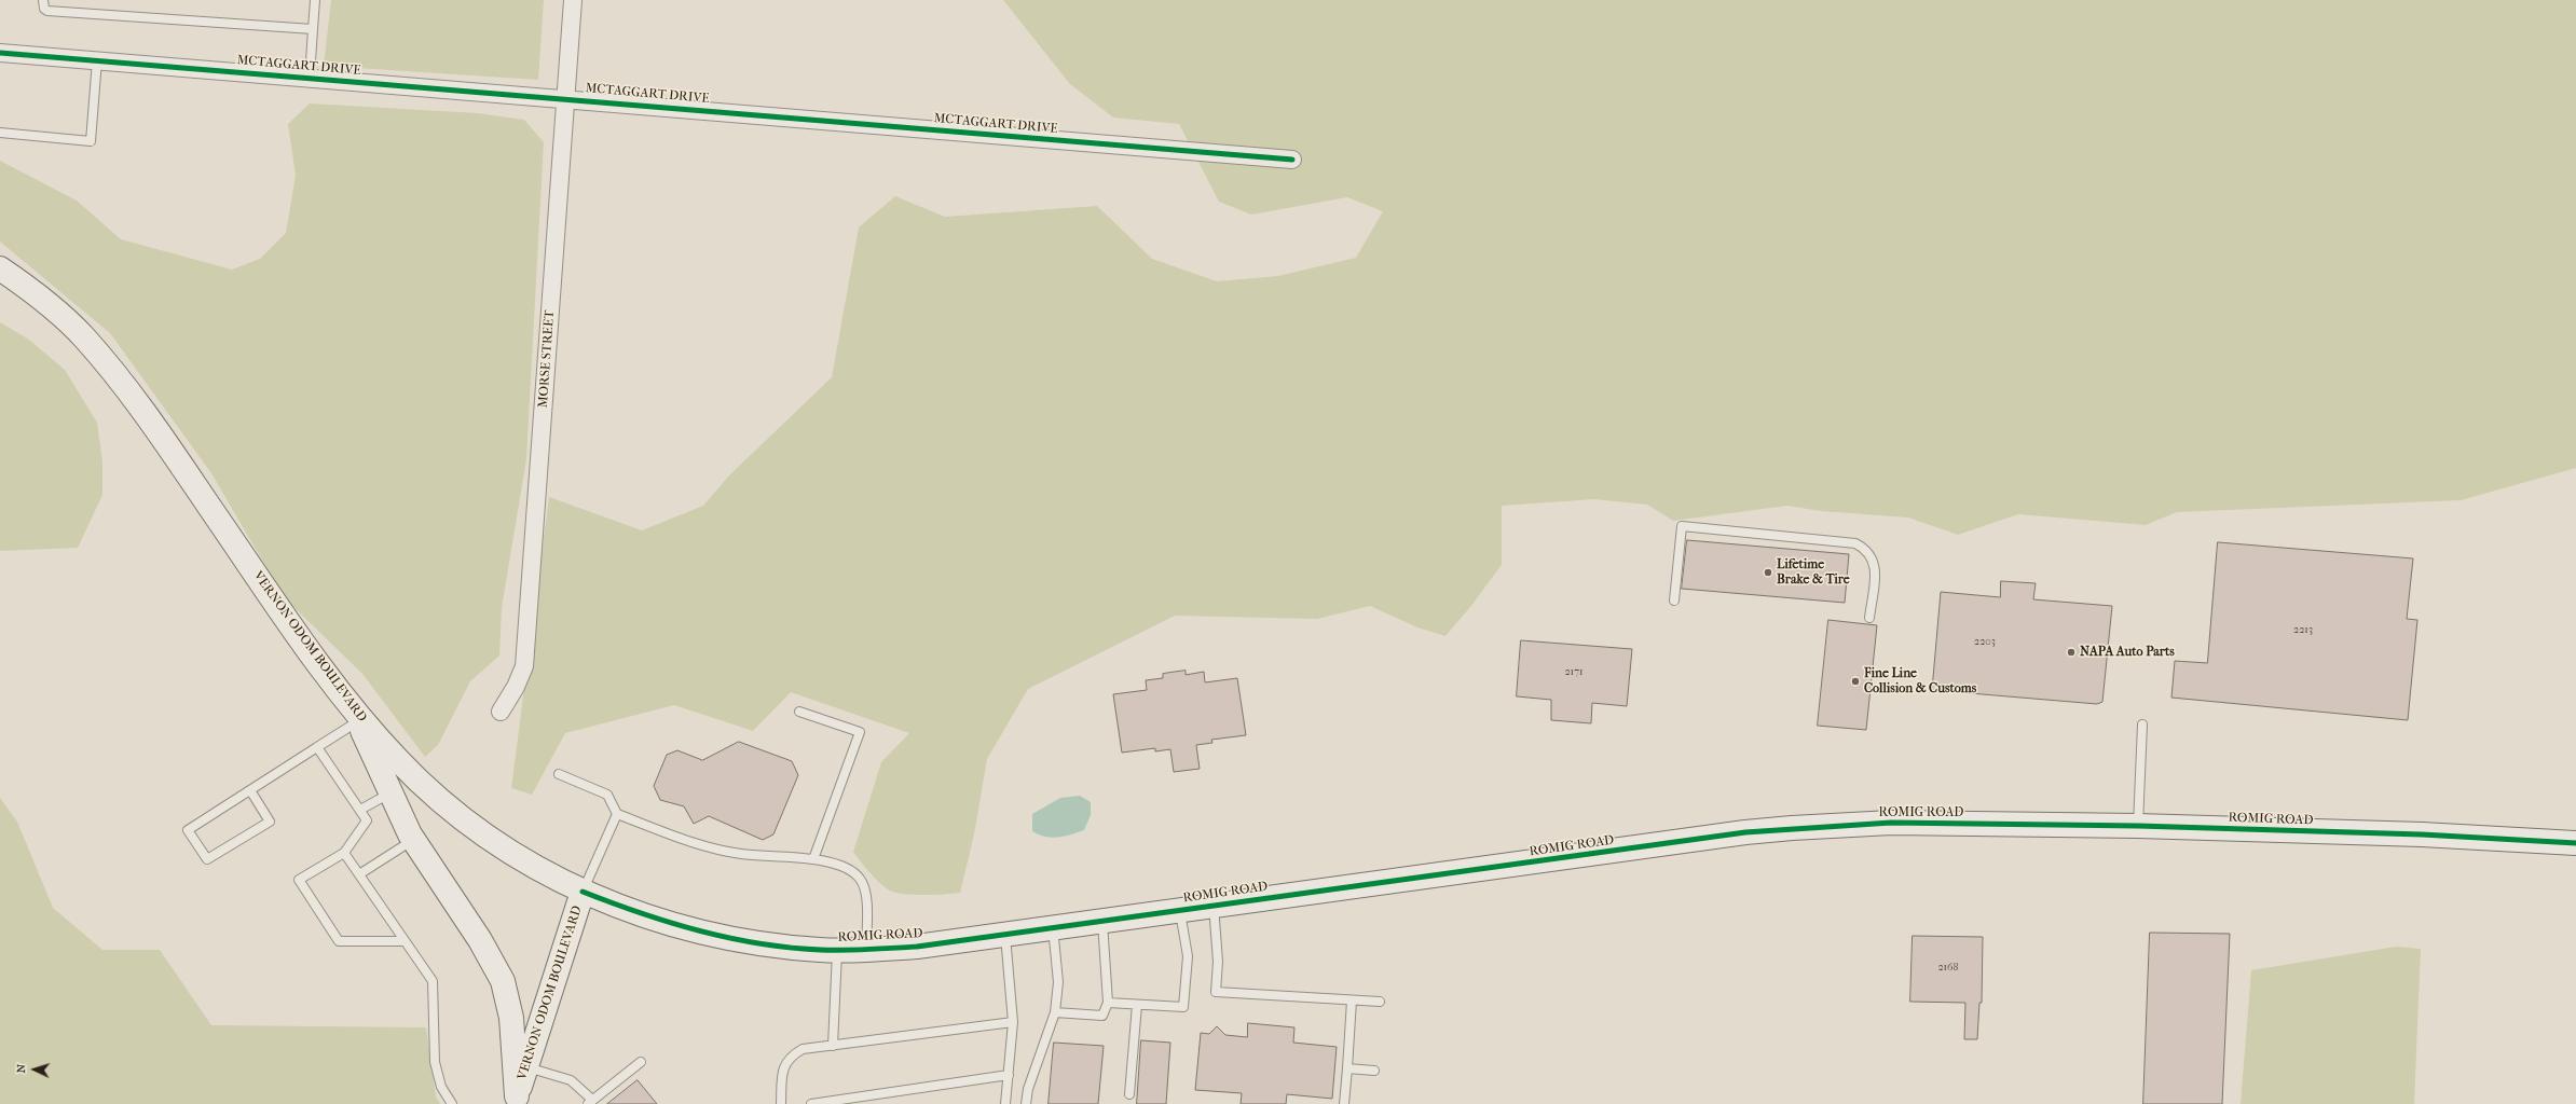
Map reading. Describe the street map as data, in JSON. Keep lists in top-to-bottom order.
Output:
{
  "streets": {
    "street": [
      "MCTAGGART DRIVE",
      "MORSE STREET",
      "VERNON ODOM BOULEVARD",
      "ROMIG ROAD"
    ]
  },
  "crossings": [
    ["MCTAGGART DRIVE", "MORSE STREET"],
    ["VERNON ODOM BOULEVARD", "ROMIG ROAD"]
  ],
  "places": ["Lifetime Brake & Tire", "NAPA Auto Parts", "Fine Line Collision & Customs"],
  "house_numbers": [
    "2213",
    "2203",
    "2171",
    "2168"
  ],
  "north": "left"
}
